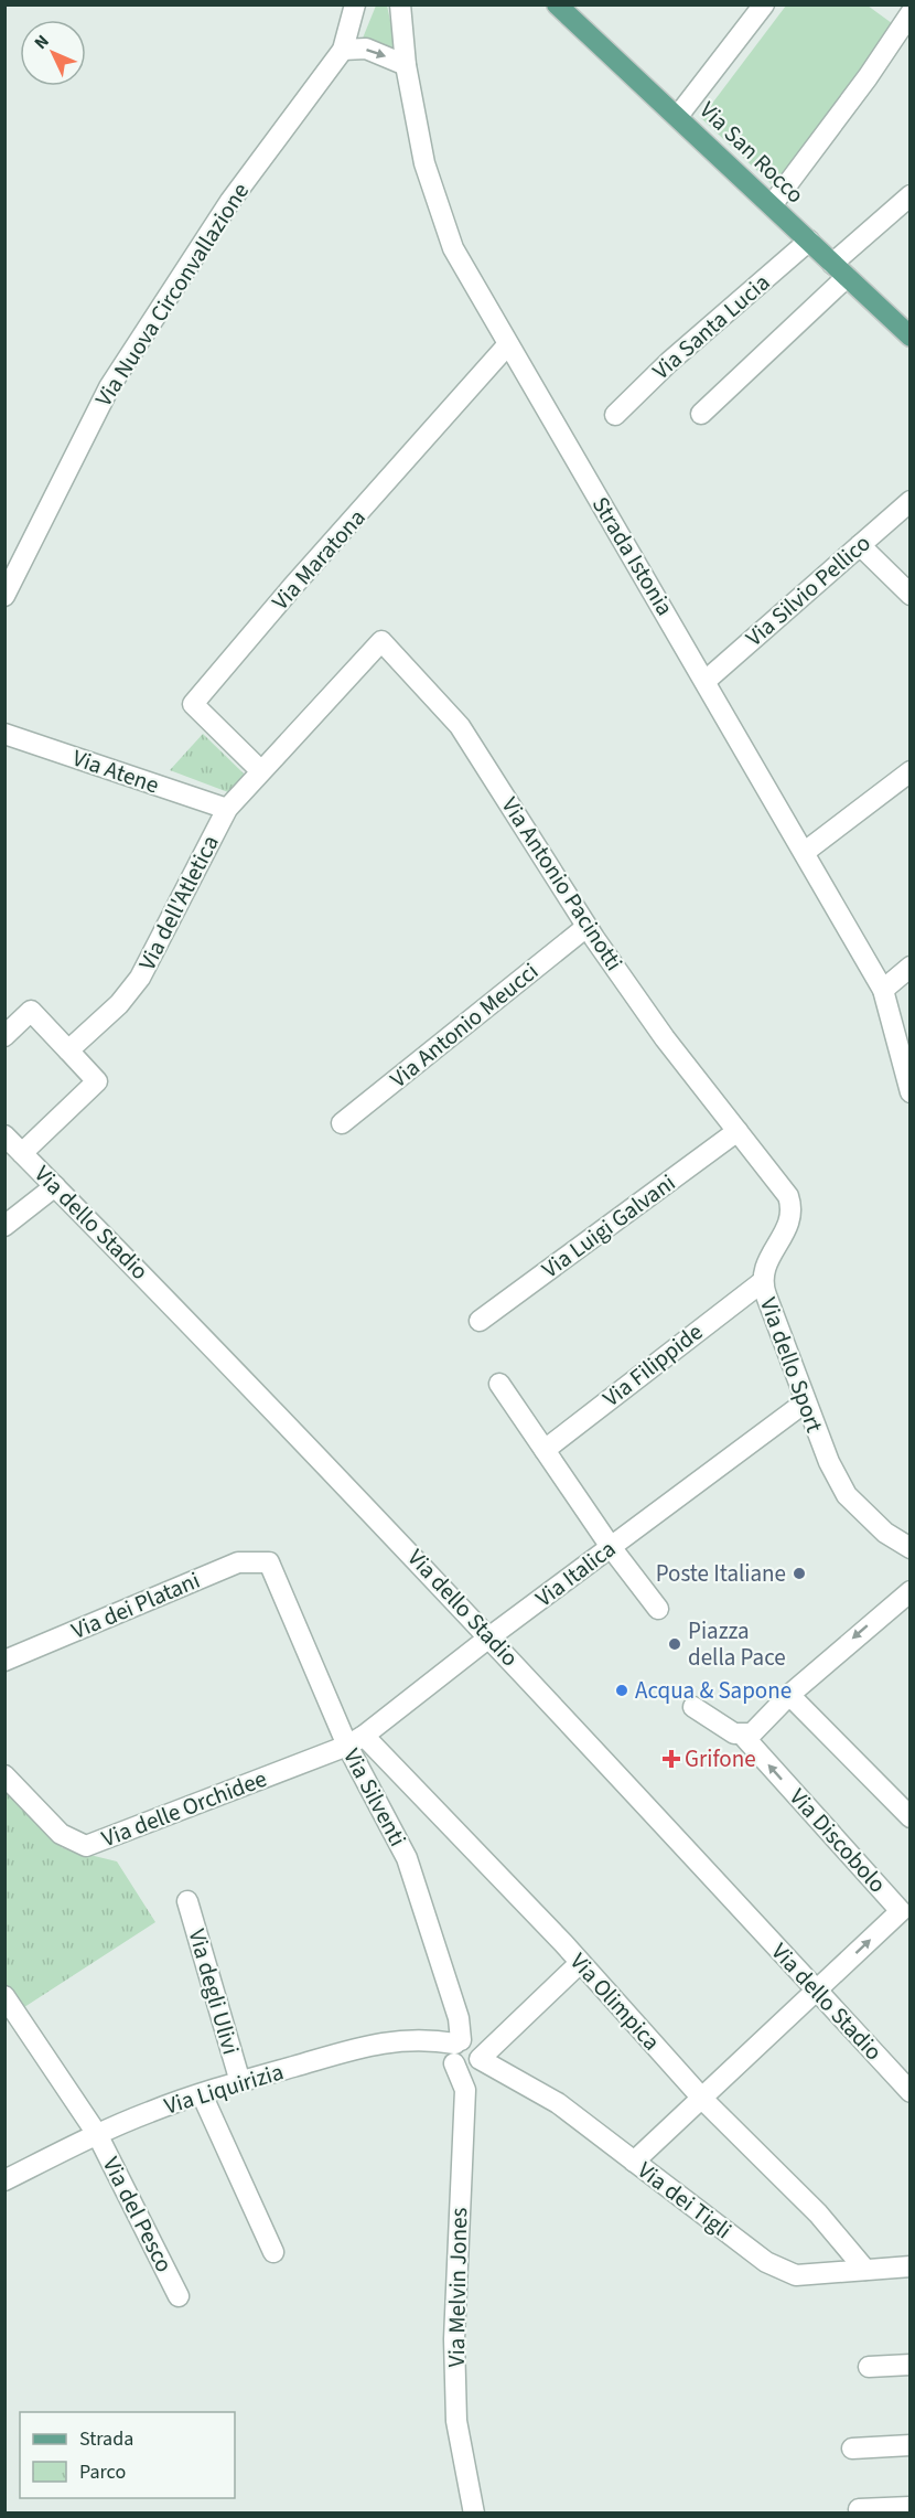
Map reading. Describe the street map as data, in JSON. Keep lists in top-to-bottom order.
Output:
{
  "streets": {
    "main road": ["Via San Rocco"],
    "street": [
      "Via Nuova Circonvallazione",
      "Via Santa Lucia",
      "Strada Istonia",
      "Via Maratona",
      "Via Silvio Pellico",
      "Via Atene",
      "Via Antonio Pacinotti",
      "Via dell'Atletica",
      "Via Antonio Meucci",
      "Via dello Stadio",
      "Via Luigi Galvani",
      "Via Filippide",
      "Via dello Sport",
      "Via Italica",
      "Via dei Platani",
      "Via Silventi",
      "Via delle Orchidee",
      "Via Discobolo",
      "Via degli Ulivi",
      "Via Olimpica",
      "Via Liquirizia",
      "Via dei Tigli",
      "Via del Pesco",
      "Via Melvin Jones"
    ]
  },
  "crossings": [
    ["Via San Rocco", "Via Santa Lucia"],
    ["Strada Istonia", "Via Maratona"],
    ["Strada Istonia", "Via Silvio Pellico"],
    ["Via Maratona", "Via dell'Atletica"],
    ["Via Atene", "Via dell'Atletica"],
    ["Via Antonio Pacinotti", "Via dell'Atletica"],
    ["Via Antonio Pacinotti", "Via Antonio Meucci"],
    ["Via Antonio Pacinotti", "Via Luigi Galvani"],
    ["Via Antonio Pacinotti", "Via dello Sport"],
    ["Via dello Stadio", "Via Italica"],
    ["Via dello Stadio", "Via Discobolo"],
    ["Via Luigi Galvani", "Via dello Sport"],
    ["Via Filippide", "Via dello Sport"],
    ["Via dello Sport", "Via Italica"],
    ["Via Italica", "Via Silventi"],
    ["Via Italica", "Via delle Orchidee"],
    ["Via Italica", "Via Olimpica"],
    ["Via dei Platani", "Via Silventi"],
    ["Via Silventi", "Via delle Orchidee"],
    ["Via Silventi", "Via Olimpica"],
    ["Via Silventi", "Via Liquirizia"],
    ["Via Silventi", "Via Melvin Jones"],
    ["Via delle Orchidee", "Via Olimpica"],
    ["Via Discobolo", "Via Olimpica"],
    ["Via Discobolo", "Via dei Tigli"],
    ["Via degli Ulivi", "Via Liquirizia"],
    ["Via Olimpica", "Via dei Tigli"],
    ["Via Liquirizia", "Via dei Tigli"],
    ["Via Liquirizia", "Via del Pesco"],
    ["Via Liquirizia", "Via Melvin Jones"]
  ],
  "places": {
    "other": ["Poste Italiane", "Piazza della Pace", "Acqua & Sapone"],
    "health": ["Grifone"]
  },
  "legend": ["Strada", "Parco"],
  "north": "top left"
}
